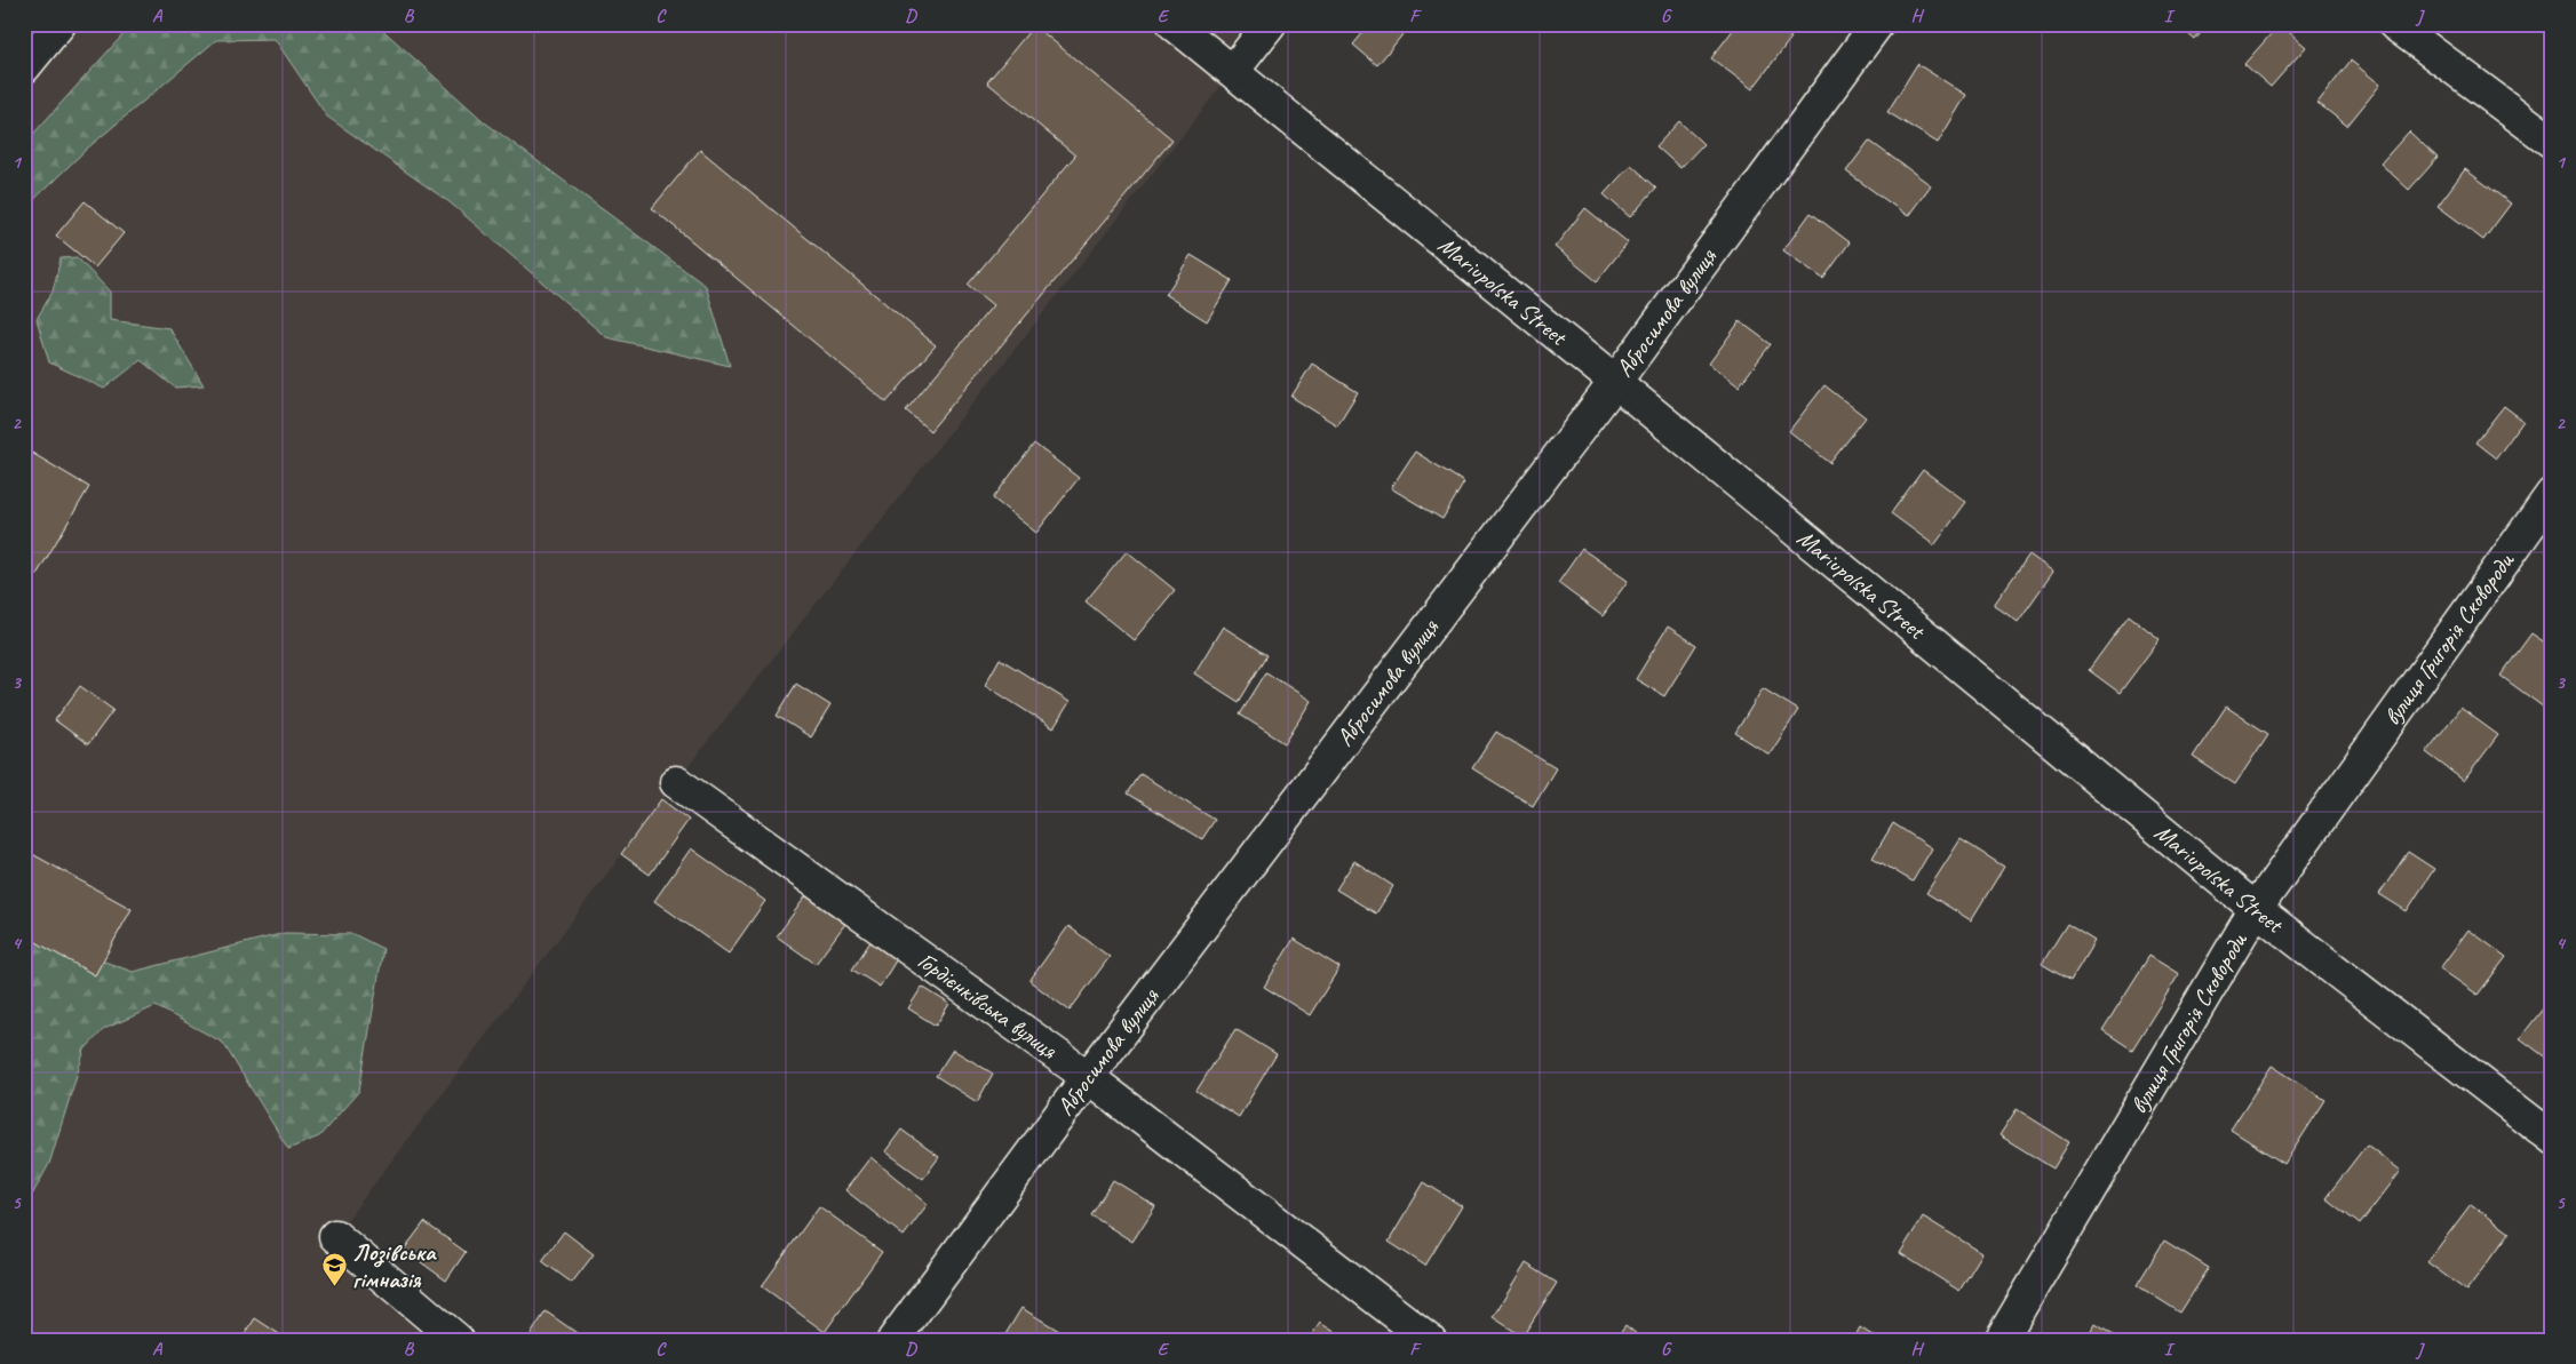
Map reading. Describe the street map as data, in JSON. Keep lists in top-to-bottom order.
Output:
{
  "streets": {
    "street": [
      "Mariupolska Street",
      "Абросимова вулиця",
      "вулиця Григорія Сковороди",
      "Гордієнківська вулиця"
    ]
  },
  "crossings": [
    ["Mariupolska Street", "Абросимова вулиця"],
    ["Mariupolska Street", "вулиця Григорія Сковороди"],
    ["Абросимова вулиця", "Гордієнківська вулиця"]
  ],
  "places": {
    "school or university": ["Лозівська гімназія"]
  },
  "grid": {
    "columns": [
      "A",
      "B",
      "C",
      "D",
      "E",
      "F",
      "G",
      "H",
      "I",
      "J"
    ],
    "rows": [
      "1",
      "2",
      "3",
      "4",
      "5"
    ]
  }
}
